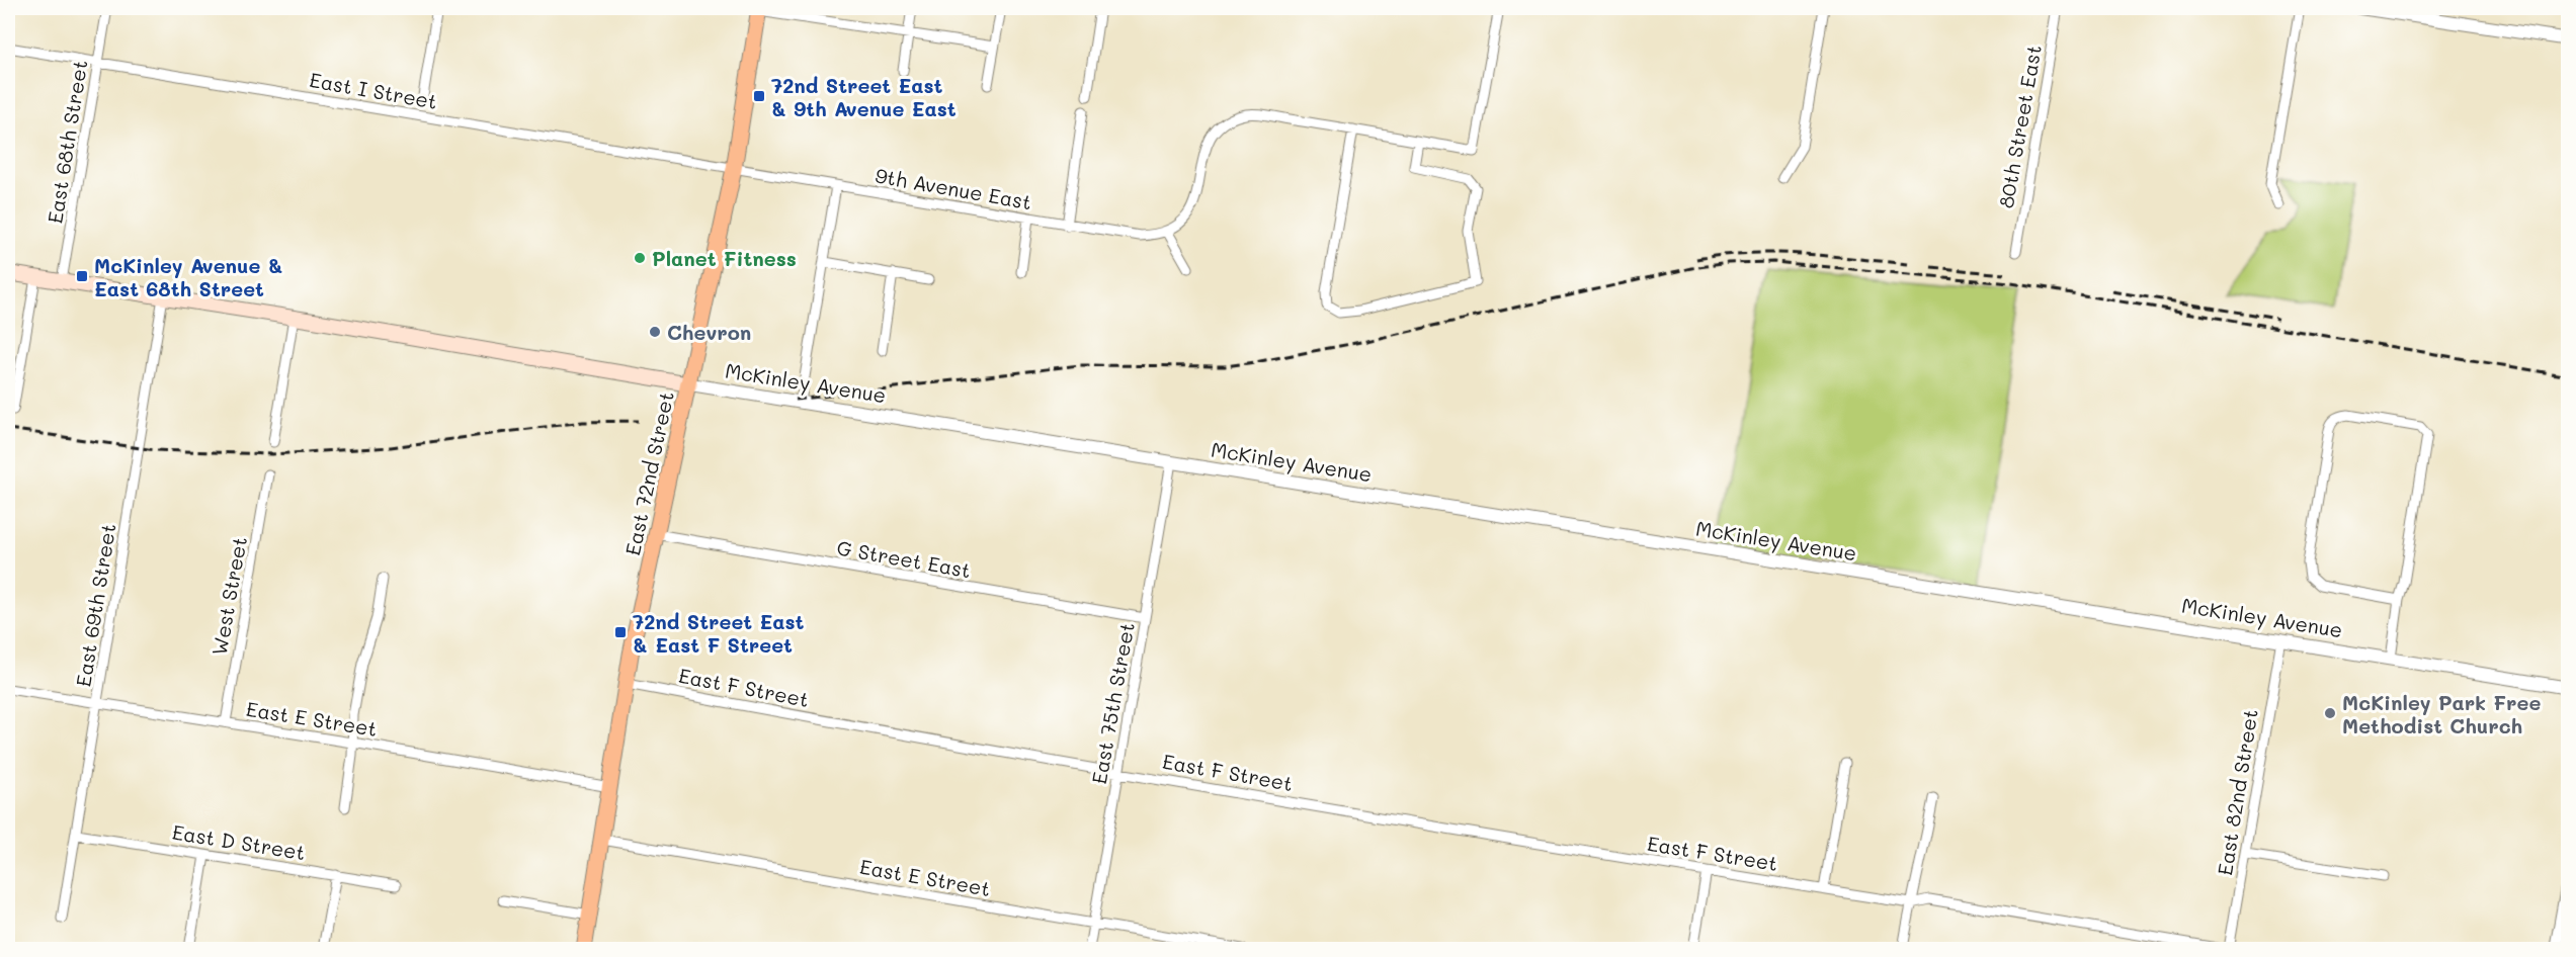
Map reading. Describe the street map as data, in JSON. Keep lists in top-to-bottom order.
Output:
{
  "streets": {
    "main road": ["McKinley Avenue", "East 72nd Street"],
    "street": [
      "East I Street",
      "80th Street East",
      "East 68th Street",
      "9th Avenue East",
      "G Street East",
      "West Street",
      "East 69th Street",
      "East F Street",
      "East 75th Street",
      "East E Street",
      "East 82nd Street",
      "East D Street"
    ]
  },
  "crossings": [
    ["East I Street", "East 68th Street"],
    ["East I Street", "9th Avenue East"],
    ["East I Street", "East 72nd Street"],
    ["East 68th Street", "McKinley Avenue"],
    ["9th Avenue East", "East 72nd Street"],
    ["McKinley Avenue", "East 72nd Street"],
    ["McKinley Avenue", "East 69th Street"],
    ["McKinley Avenue", "East 75th Street"],
    ["McKinley Avenue", "East 82nd Street"],
    ["East 72nd Street", "G Street East"],
    ["East 72nd Street", "East F Street"],
    ["East 72nd Street", "East E Street"],
    ["G Street East", "East 75th Street"],
    ["West Street", "East E Street"],
    ["East 69th Street", "East E Street"],
    ["East 69th Street", "East D Street"],
    ["East F Street", "East 75th Street"],
    ["East 75th Street", "East E Street"]
  ],
  "places": {
    "transit": ["72nd Street East & 9th Avenue East", "McKinley Avenue & East 68th Street", "72nd Street East & East F Street"],
    "other": ["Planet Fitness", "Chevron", "McKinley Park Free Methodist Church"]
  }
}
